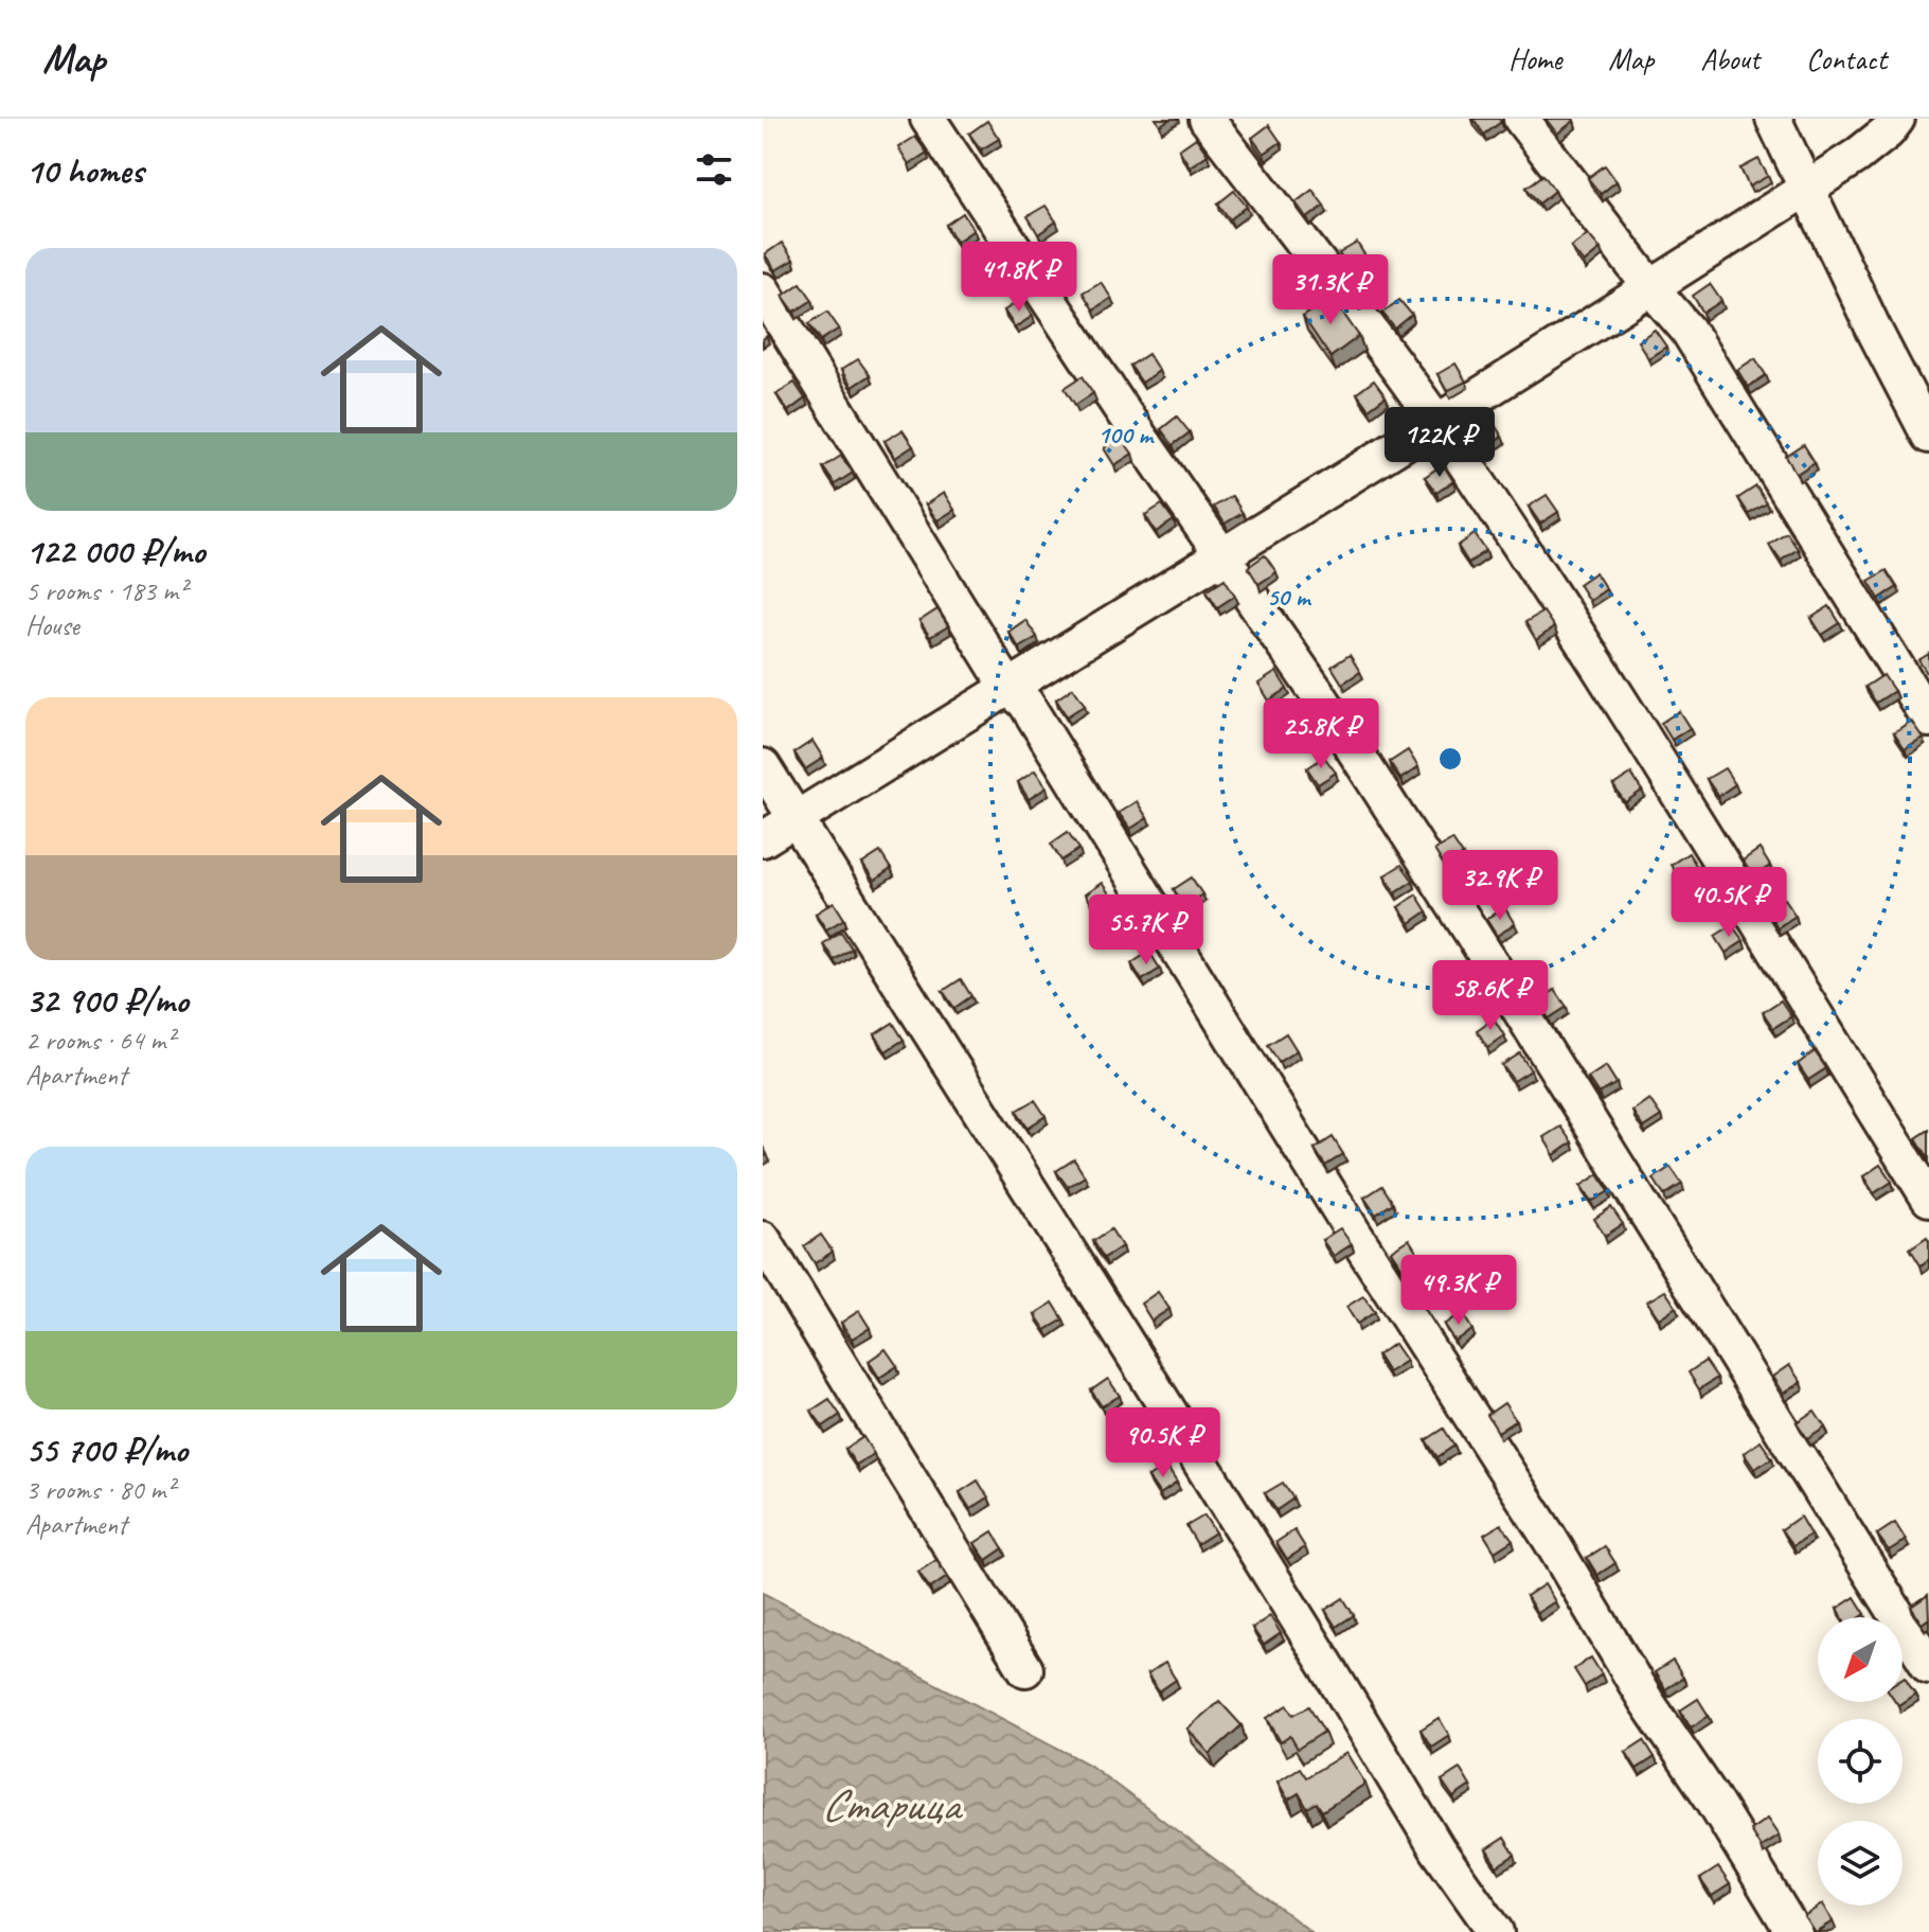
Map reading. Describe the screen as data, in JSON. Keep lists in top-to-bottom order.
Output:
{
  "water": ["Старица"],
  "north": "bottom left",
  "page": {
    "header": "Map",
    "nav": [
      "Home",
      "Map",
      "About",
      "Contact"
    ],
    "heading": "10 homes",
    "list": [
      {
        "name": "122 000 ₽/mo",
        "note": "5 rooms · 183 m² · House"
      },
      {
        "name": "32 900 ₽/mo",
        "note": "2 rooms · 64 m² · Apartment"
      },
      {
        "name": "55 700 ₽/mo",
        "note": "3 rooms · 80 m² · Apartment"
      }
    ],
    "price": [
      "41.8K ₽",
      "31.3K ₽",
      "122K ₽",
      "25.8K ₽",
      "32.9K ₽",
      "40.5K ₽",
      "55.7K ₽",
      "58.6K ₽",
      "49.3K ₽",
      "90.5K ₽"
    ]
  },
  "rings": ["100 m", "50 m"]
}
